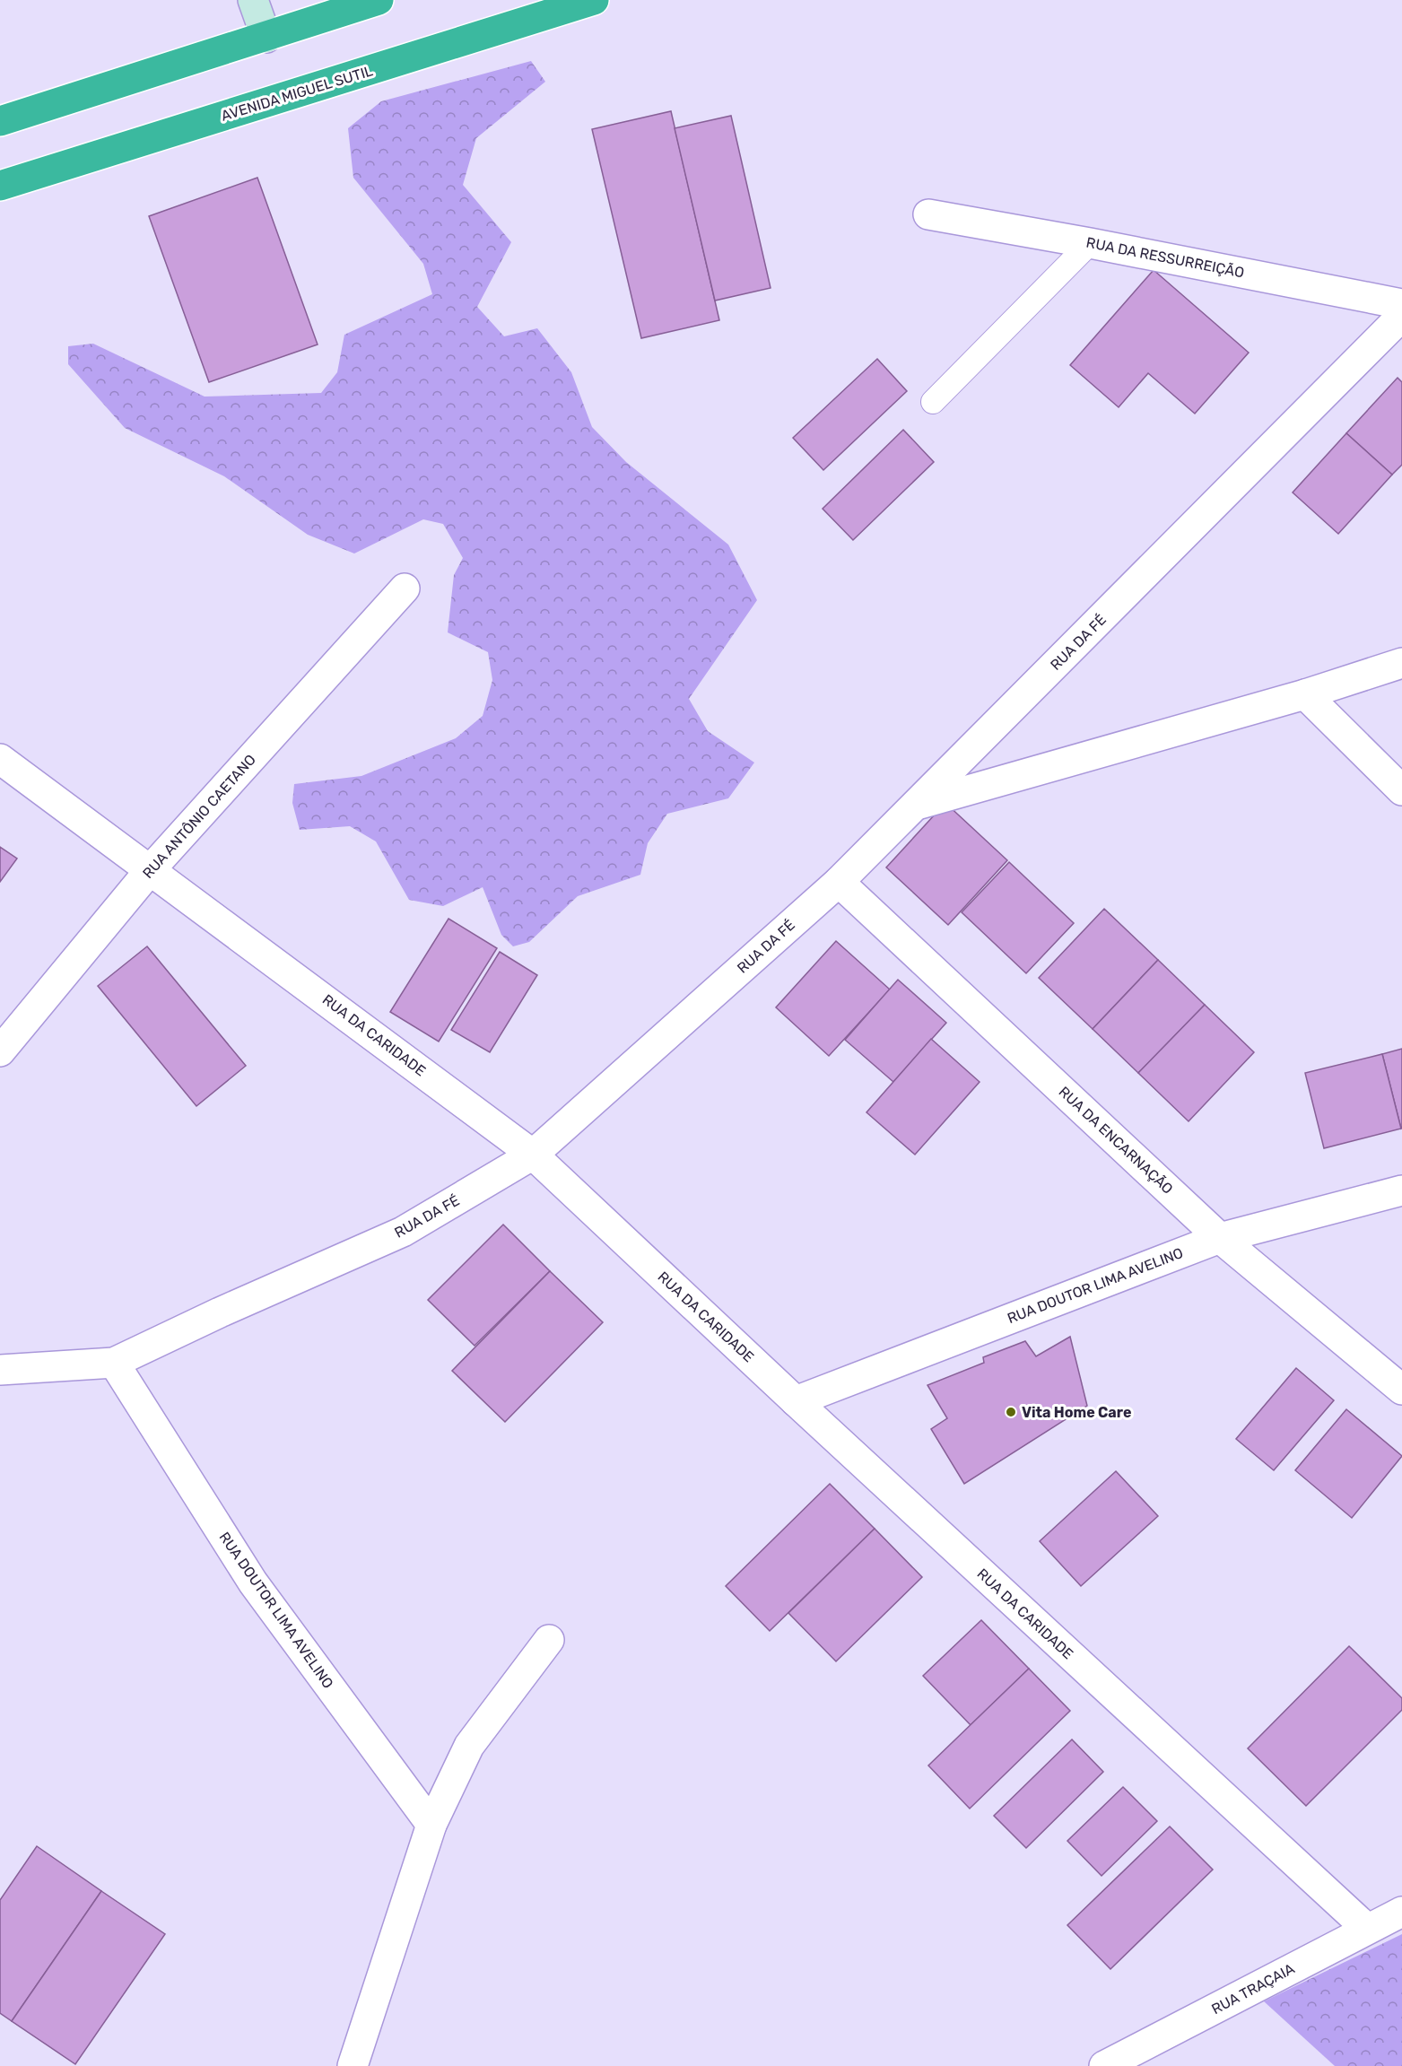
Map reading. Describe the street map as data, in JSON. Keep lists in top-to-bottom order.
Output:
{
  "streets": {
    "highway": ["AVENIDA MIGUEL SUTIL"],
    "street": [
      "RUA DA RESSURREIÇÃO",
      "RUA DA FÉ",
      "RUA ANTÔNIO CAETANO",
      "RUA DA CARIDADE",
      "RUA DA ENCARNAÇÃO",
      "RUA DOUTOR LIMA AVELINO",
      "RUA TRAÇAIA"
    ]
  },
  "crossings": [
    ["RUA DA FÉ", "RUA DA CARIDADE"],
    ["RUA DA FÉ", "RUA DA ENCARNAÇÃO"],
    ["RUA DA FÉ", "RUA DOUTOR LIMA AVELINO"],
    ["RUA ANTÔNIO CAETANO", "RUA DA CARIDADE"],
    ["RUA DA CARIDADE", "RUA DOUTOR LIMA AVELINO"],
    ["RUA DA CARIDADE", "RUA TRAÇAIA"],
    ["RUA DA ENCARNAÇÃO", "RUA DOUTOR LIMA AVELINO"]
  ],
  "places": ["Vita Home Care"]
}
